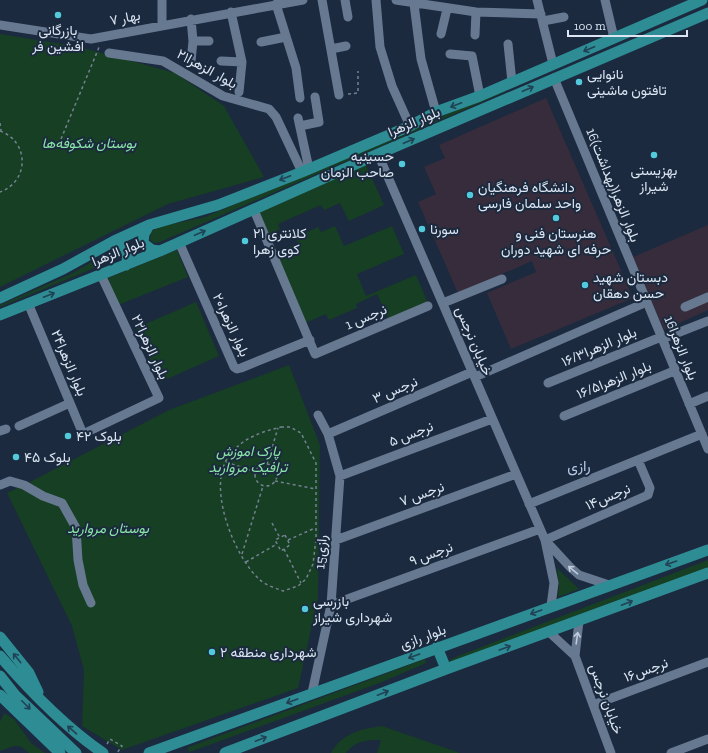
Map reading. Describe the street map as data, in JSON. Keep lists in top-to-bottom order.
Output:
{
  "streets": {
    "main road": ["بلوار الزهرا", "بلوار رازی"],
    "street": [
      "بهار ۷",
      "بلوار الزهرا۲۱",
      "16بلوار الزهرا(بهداشت)",
      "1 نرجس",
      "بلوار الزهرا۲۰",
      "خیابان نرجس",
      "بلوار الزهرا۲۲",
      "بلوار الزهرا۱۶/۳",
      "16بلوار الزهرا",
      "بلوار الزهرا۲۴",
      "بلوار الزهرا۱۶/۵",
      "نرجس ۳",
      "نرجس ۵",
      "نرجس ۷",
      "نرجس۱۴",
      "15رازی",
      "نرجس ۹",
      "نرجس۱۶"
    ]
  },
  "crossings": [
    ["بلوار الزهرا۲۱", "بلوار الزهرا"],
    ["بلوار الزهرا", "16بلوار الزهرا(بهداشت)"],
    ["بلوار الزهرا", "بلوار الزهرا۲۰"],
    ["بلوار الزهرا", "خیابان نرجس"],
    ["بلوار الزهرا", "بلوار الزهرا۲۲"],
    ["بلوار الزهرا", "بلوار الزهرا۲۴"],
    ["16بلوار الزهرا(بهداشت)", "16بلوار الزهرا"],
    ["16بلوار الزهرا(بهداشت)", "نرجس ۳"],
    ["1 نرجس", "بلوار الزهرا۲۰"],
    ["خیابان نرجس", "نرجس ۳"],
    ["خیابان نرجس", "نرجس ۵"],
    ["خیابان نرجس", "نرجس ۷"],
    ["خیابان نرجس", "نرجس۱۴"],
    ["خیابان نرجس", "نرجس ۹"],
    ["خیابان نرجس", "نرجس۱۶"],
    ["بلوار الزهرا۲۲", "بلوار الزهرا۲۴"],
    ["بلوار الزهرا۱۶/۳", "16بلوار الزهرا"],
    ["16بلوار الزهرا", "بلوار الزهرا۱۶/۵"],
    ["16بلوار الزهرا", "نرجس ۳"],
    ["نرجس ۳", "15رازی"],
    ["نرجس ۵", "15رازی"],
    ["نرجس ۷", "15رازی"],
    ["15رازی", "نرجس ۹"],
    ["15رازی", "بلوار رازی"]
  ],
  "districts": ["رازی"],
  "parks": ["بوستان شکوفه‌ها", "پارک اموزش ترافیک مروارید", "بوستان مروارید"],
  "places": [
    "بازرگانی افشین فر",
    "نانوایی تافتون ماشینی",
    "بهزیستی شیراز",
    "حسینیه صاحب الزمان",
    "دانشگاه فرهنگیان واحد سلمان فارسی",
    "هنرستان فنی و حرفه ای شهید دوران",
    "سورنا",
    "کلانتری ۲۱ کوی زهرا",
    "دبستان شهید حسن دهقان",
    "بلوک ۴۲",
    "بلوک ۴۵",
    "بازرسی شهرداری شیراز",
    "شهرداری منطقه ۲"
  ],
  "scale_bar": "100 m"
}
